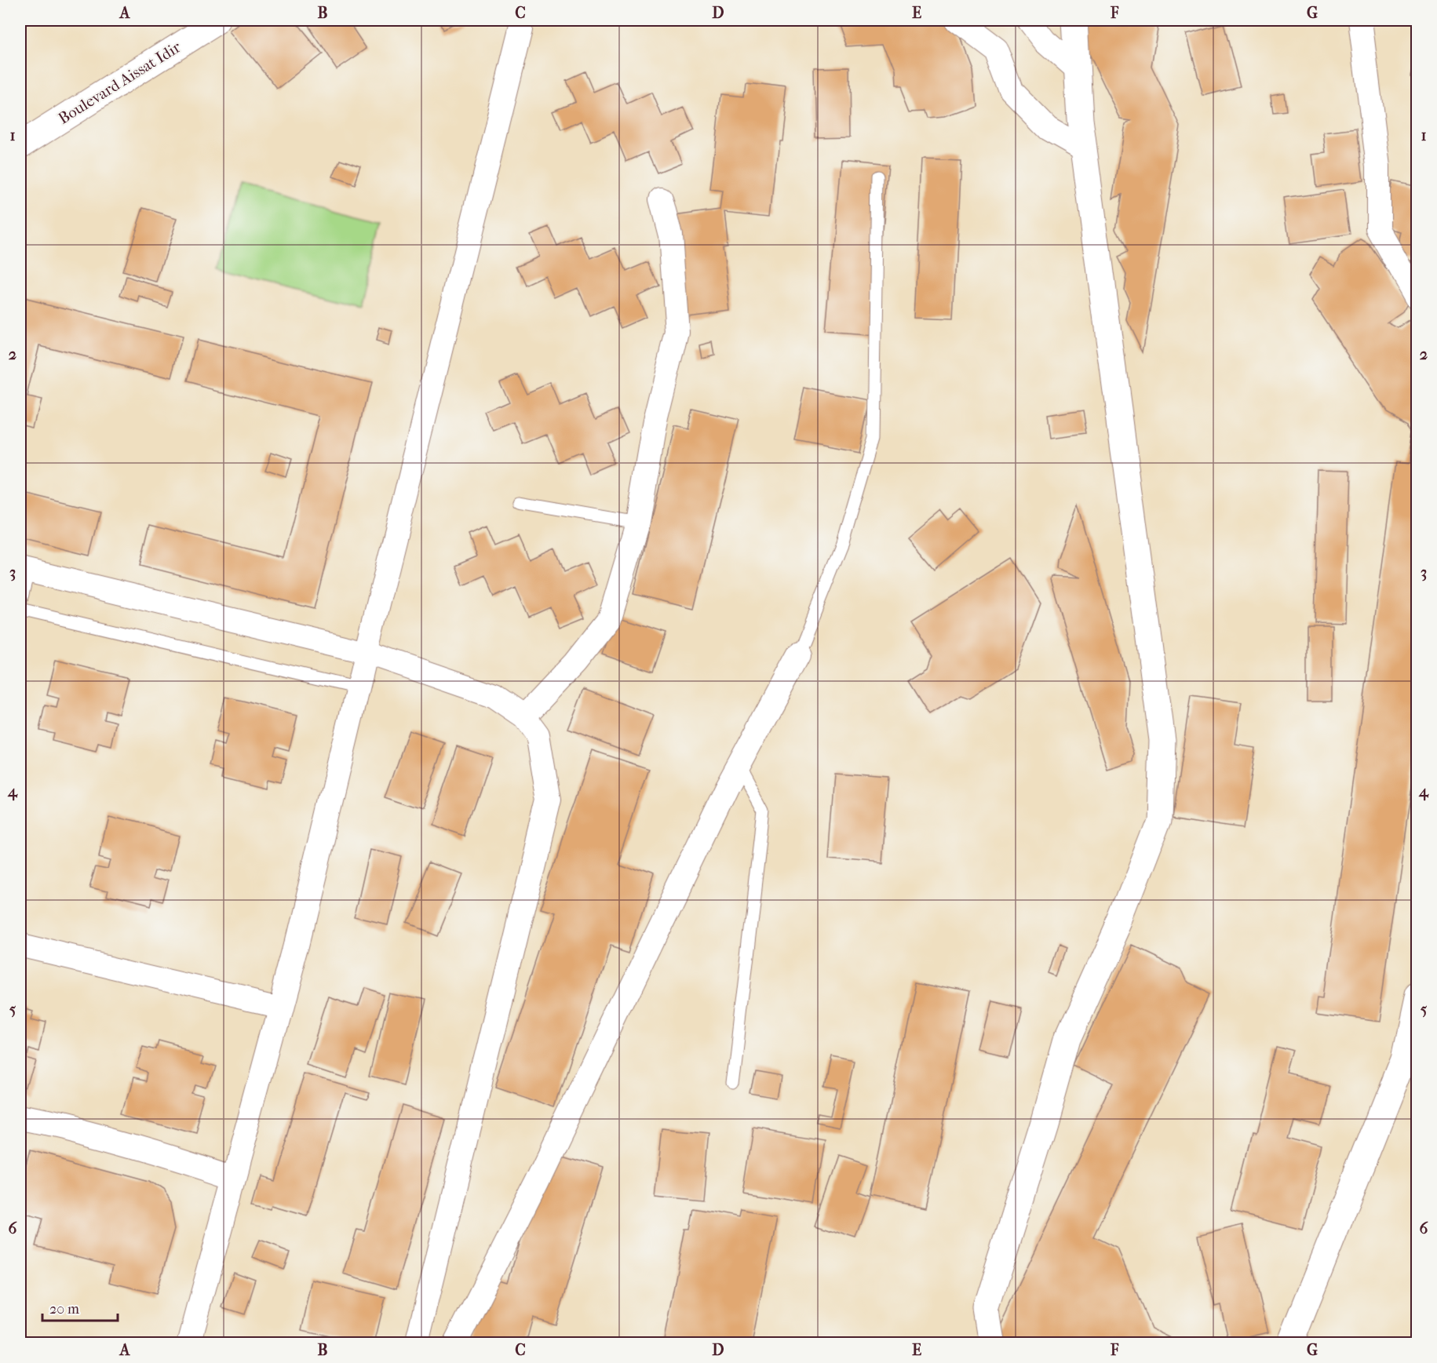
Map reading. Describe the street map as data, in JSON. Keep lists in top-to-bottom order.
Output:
{
  "streets": {
    "street": ["Boulevard Aissat Idir"]
  },
  "scale_bar": "20 m",
  "grid": {
    "columns": [
      "A",
      "B",
      "C",
      "D",
      "E",
      "F",
      "G"
    ],
    "rows": [
      "1",
      "2",
      "3",
      "4",
      "5",
      "6"
    ]
  }
}
